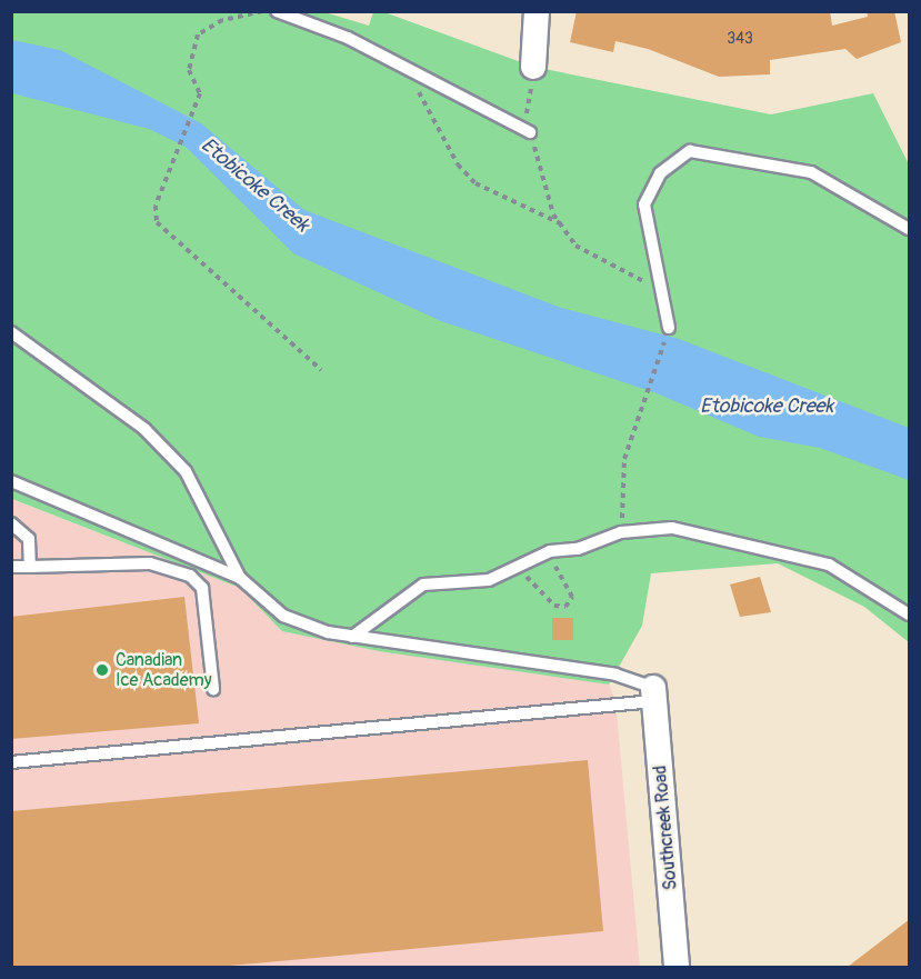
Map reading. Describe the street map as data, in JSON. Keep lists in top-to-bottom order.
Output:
{
  "streets": {
    "street": ["Southcreek Road"]
  },
  "water": ["Etobicoke Creek"],
  "places": ["Canadian Ice Academy"],
  "house_numbers": ["343"]
}
